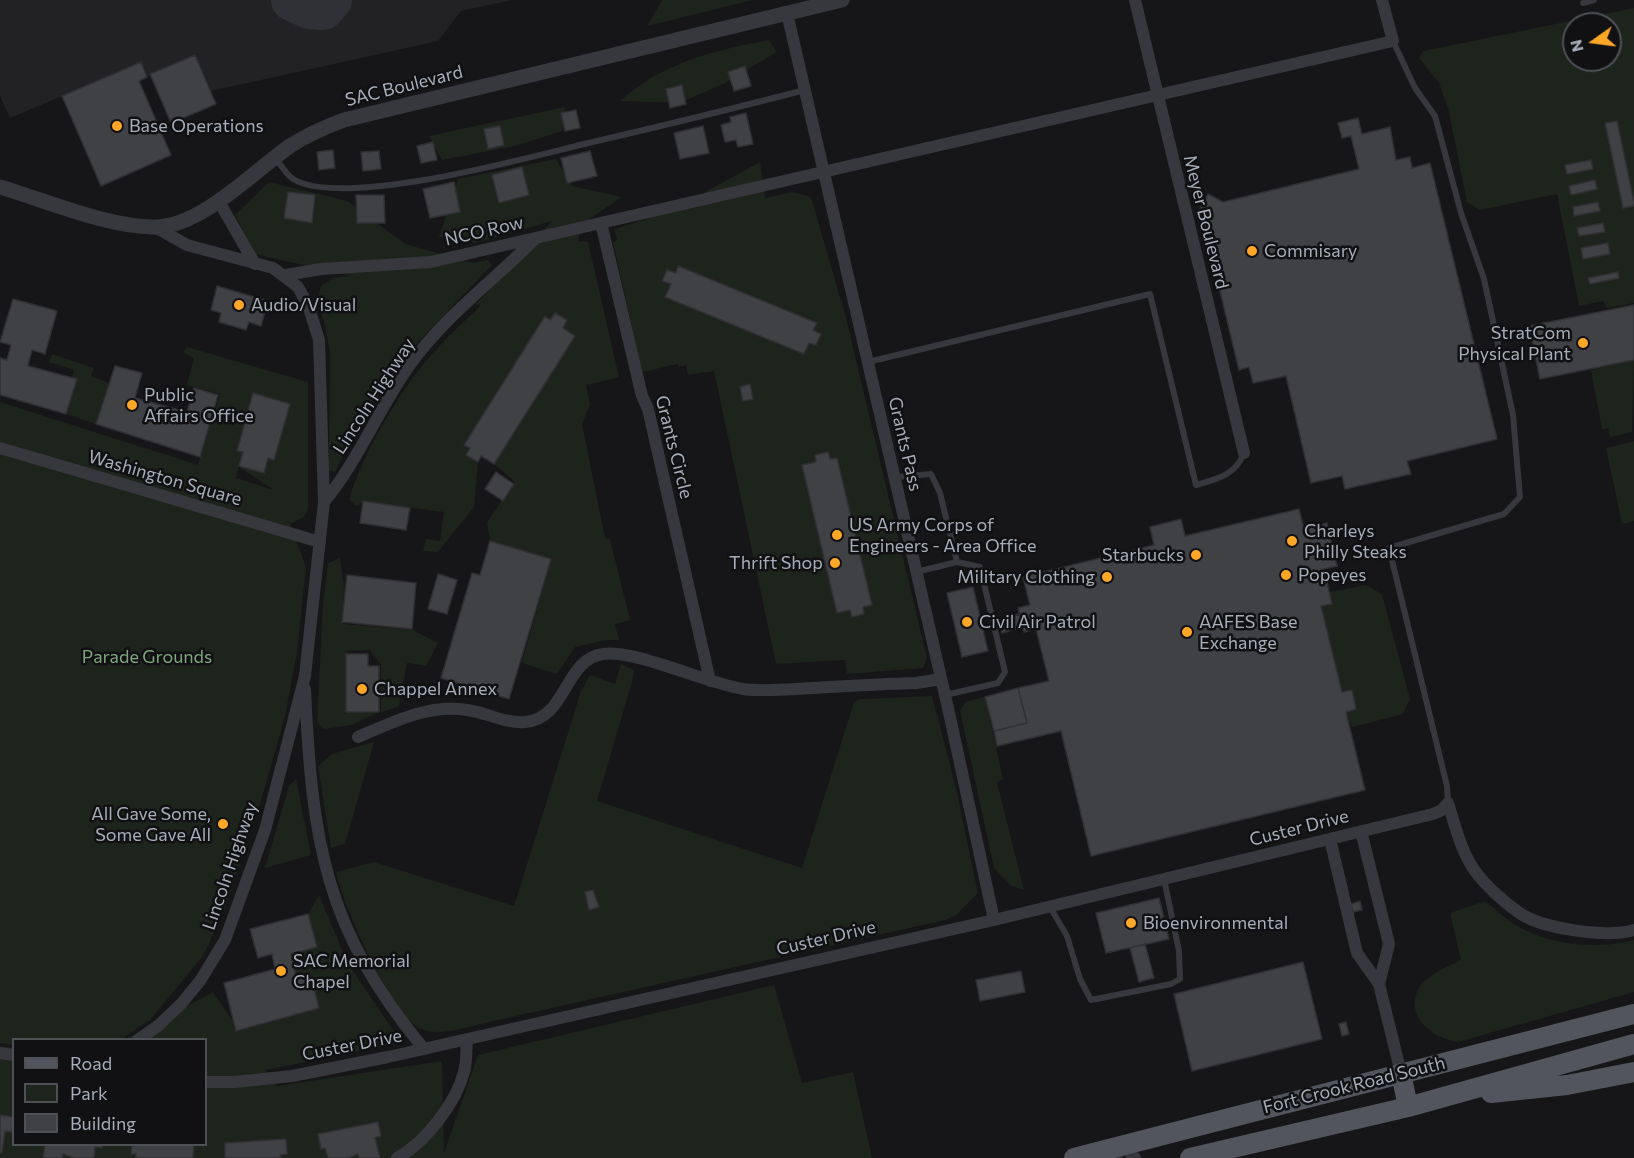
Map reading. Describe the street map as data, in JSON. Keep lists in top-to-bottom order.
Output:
{
  "streets": {
    "main road": ["Fort Crook Road South"],
    "street": [
      "SAC Boulevard",
      "Meyer Boulevard",
      "NCO Row",
      "Lincoln Highway",
      "Grants Pass",
      "Grants Circle",
      "Washington Square",
      "Custer Drive"
    ]
  },
  "crossings": [
    ["SAC Boulevard", "Grants Pass"],
    ["Meyer Boulevard", "NCO Row"],
    ["NCO Row", "Lincoln Highway"],
    ["NCO Row", "Grants Pass"],
    ["NCO Row", "Grants Circle"],
    ["Lincoln Highway", "Washington Square"],
    ["Lincoln Highway", "Custer Drive"],
    ["Grants Pass", "Custer Drive"]
  ],
  "parks": ["Parade Grounds"],
  "places": [
    "Base Operations",
    "Commisary",
    "Audio/Visual",
    "StratCom Physical Plant",
    "Public Affairs Office",
    "US Army Corps of Engineers - Area Office",
    "Charleys Philly Steaks",
    "Starbucks",
    "Thrift Shop",
    "Popeyes",
    "Military Clothing",
    "Civil Air Patrol",
    "AAFES Base Exchange",
    "Chappel Annex",
    "All Gave Some, Some Gave All",
    "Bioenvironmental",
    "SAC Memorial Chapel"
  ],
  "legend": ["Road", "Park", "Building"],
  "north": "left"
}
